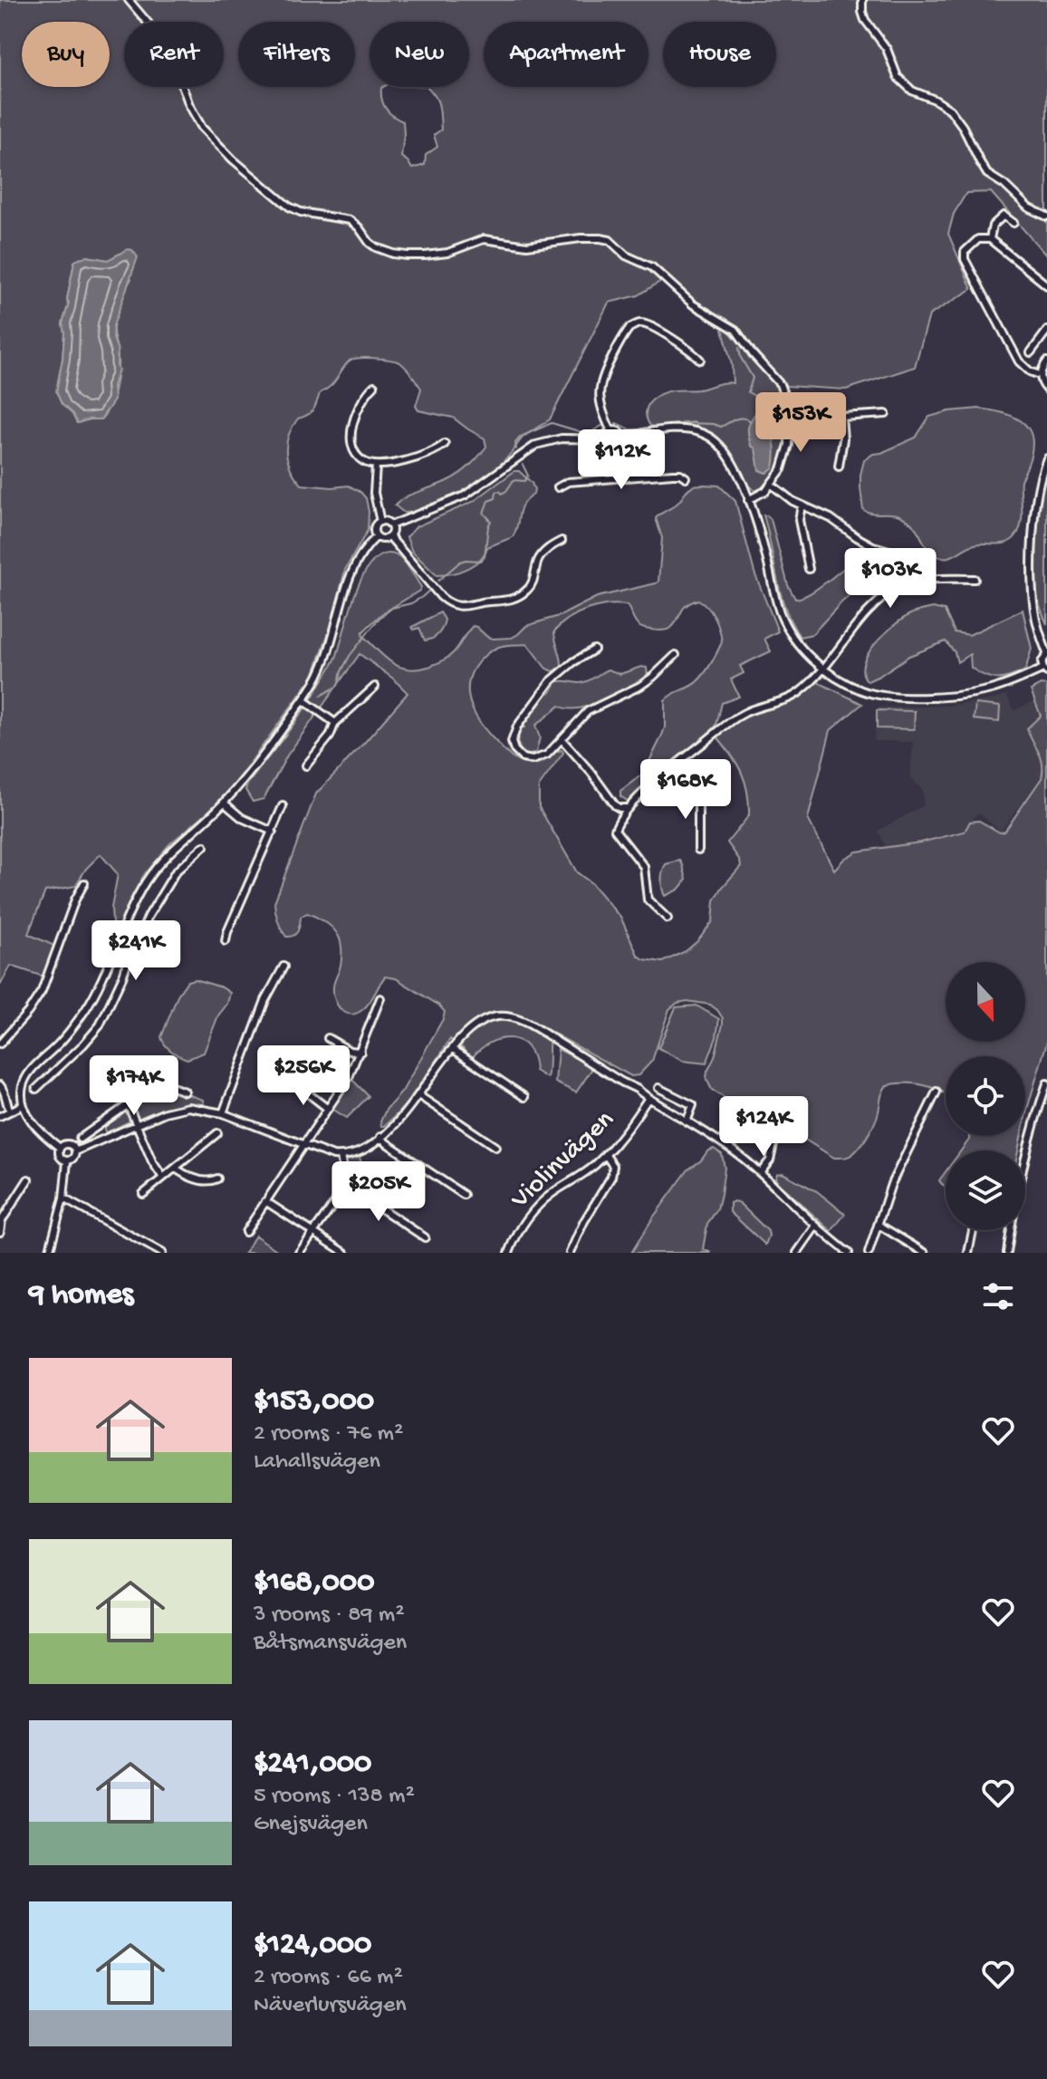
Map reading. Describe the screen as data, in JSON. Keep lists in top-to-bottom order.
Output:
{
  "streets": {
    "street": ["Violinvägen"]
  },
  "north": "bottom",
  "page": {
    "chip": [
      "Buy",
      "Rent",
      "Filters",
      "New",
      "Apartment",
      "House"
    ],
    "price": [
      "$153K",
      "$112K",
      "$103K",
      "$168K",
      "$241K",
      "$256K",
      "$174K",
      "$124K",
      "$205K"
    ],
    "heading": "9 homes",
    "list": [
      {
        "name": "$153,000",
        "note": "2 rooms · 76 m² · Lahallsvägen"
      },
      {
        "name": "$168,000",
        "note": "3 rooms · 89 m² · Båtsmansvägen"
      },
      {
        "name": "$241,000",
        "note": "5 rooms · 138 m² · Gnejsvägen"
      },
      {
        "name": "$124,000",
        "note": "2 rooms · 66 m² · Näverlursvägen"
      }
    ]
  }
}
